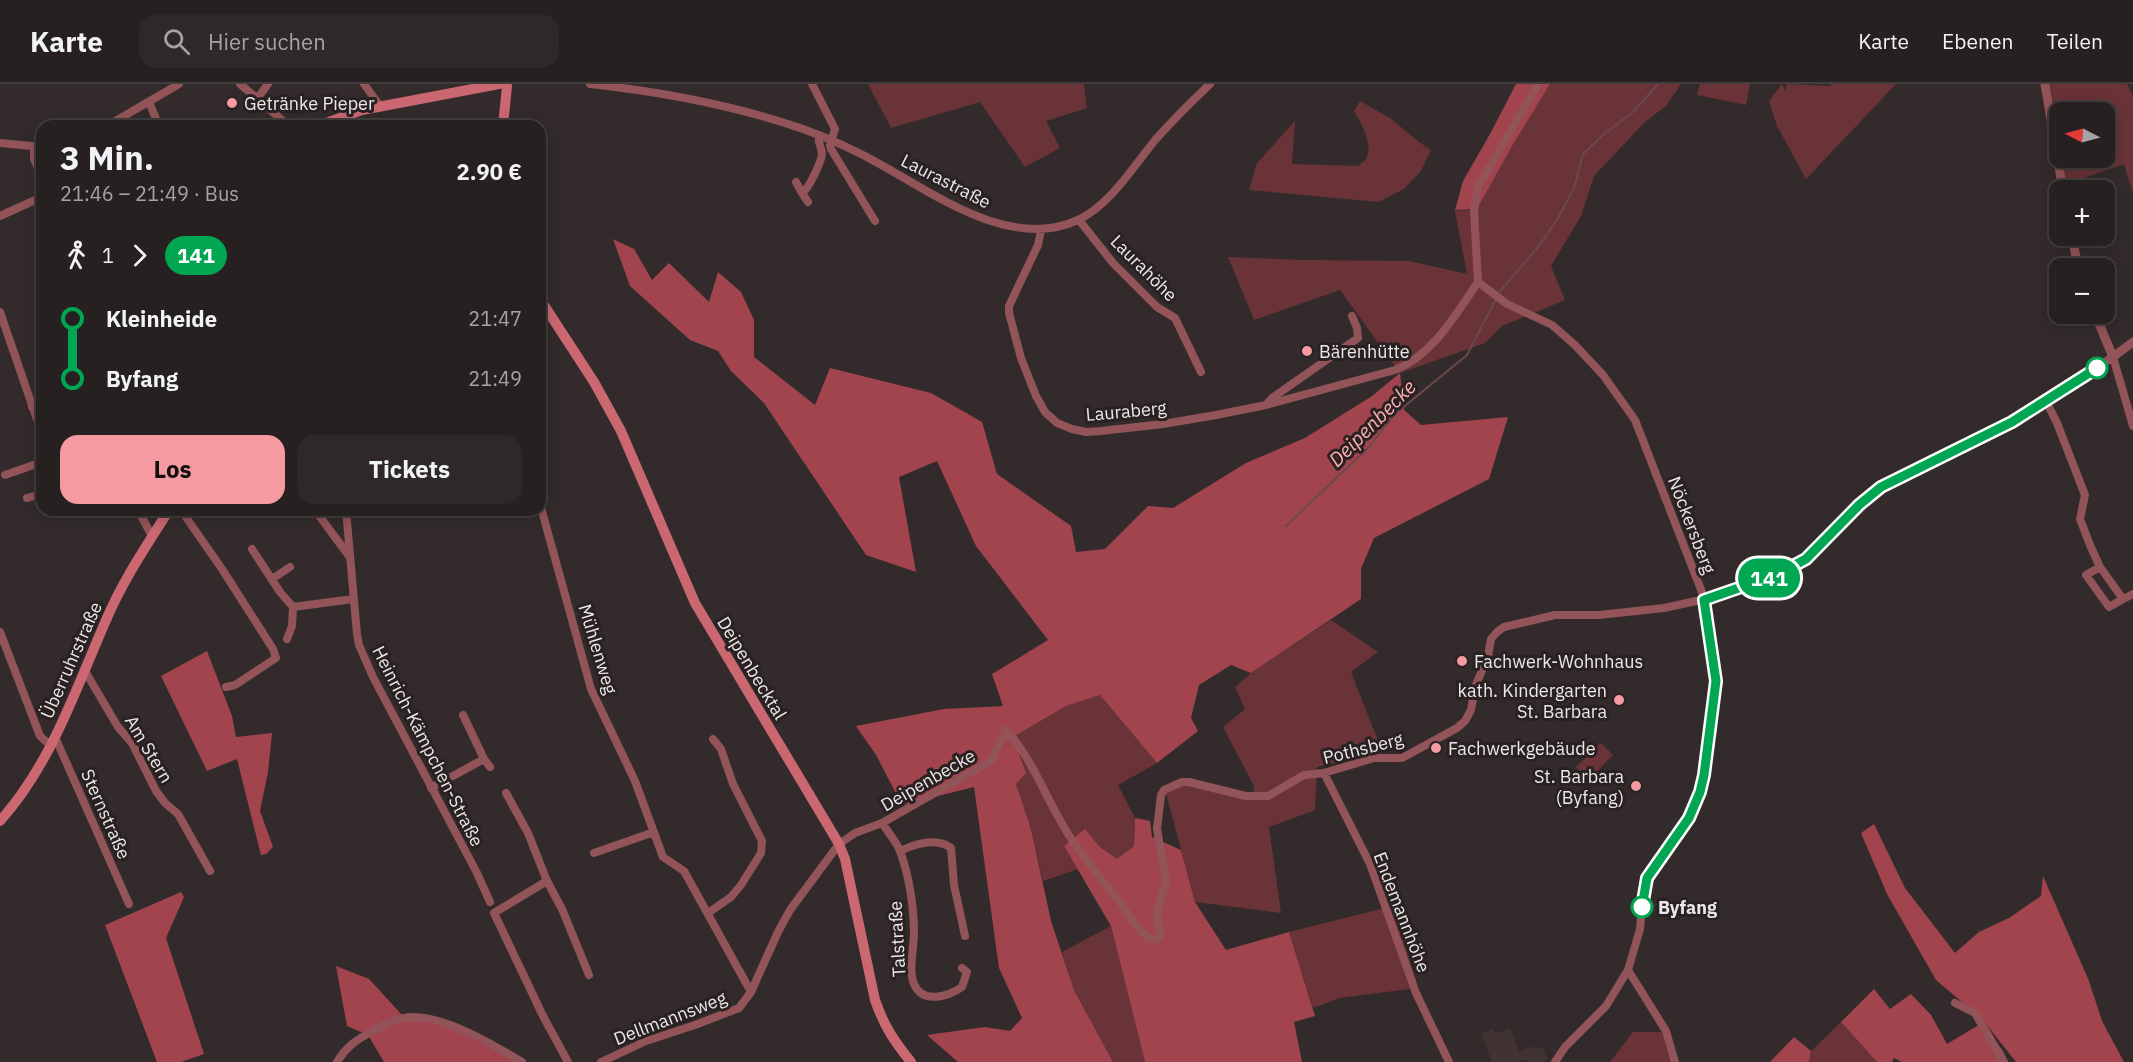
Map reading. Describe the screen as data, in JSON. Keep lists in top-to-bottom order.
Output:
{
  "streets": {
    "main road": ["Überruhrstraße", "Deipenbecktal"],
    "street": [
      "Laurastraße",
      "Laurahöhe",
      "Lauraberg",
      "Nöckersberg",
      "Mühlenweg",
      "Heinrich-Kämpchen-Straße",
      "Pothsberg",
      "Am Stern",
      "Deipenbecke",
      "Sternstraße",
      "Endemannhöhe",
      "Talstraße",
      "Dellmannsweg"
    ]
  },
  "crossings": [
    ["Laurastraße", "Laurahöhe"],
    ["Laurastraße", "Lauraberg"],
    ["Lauraberg", "Nöckersberg"],
    ["Nöckersberg", "Pothsberg"],
    ["Mühlenweg", "Dellmannsweg"],
    ["Überruhrstraße", "Am Stern"],
    ["Überruhrstraße", "Sternstraße"],
    ["Deipenbecktal", "Dellmannsweg"],
    ["Pothsberg", "Deipenbecke"],
    ["Pothsberg", "Endemannhöhe"],
    ["Deipenbecke", "Talstraße"]
  ],
  "water": ["Deipenbecke"],
  "places": [
    "Getränke Pieper",
    "Bärenhütte",
    "Fachwerk-Wohnhaus",
    "kath. Kindergarten St. Barbara",
    "Fachwerkgebäude",
    "St. Barbara (Byfang)",
    "Byfang"
  ],
  "lines": ["bus line 141"],
  "north": "left",
  "page": {
    "header": "Karte",
    "search": "Hier suchen",
    "nav": ["Karte", "Ebenen", "Teilen"],
    "on_map": "141",
    "map_buttons": ["+", "−"],
    "heading": ["3 Min.", "21:46 – 21:49 · Bus", "2.90 €"],
    "legs": ["1", "141"],
    "list": [
      {
        "name": "Kleinheide",
        "value": "21:47"
      },
      {
        "name": "Byfang",
        "value": "21:49"
      }
    ],
    "buttons": ["Los", "Tickets"]
  }
}
